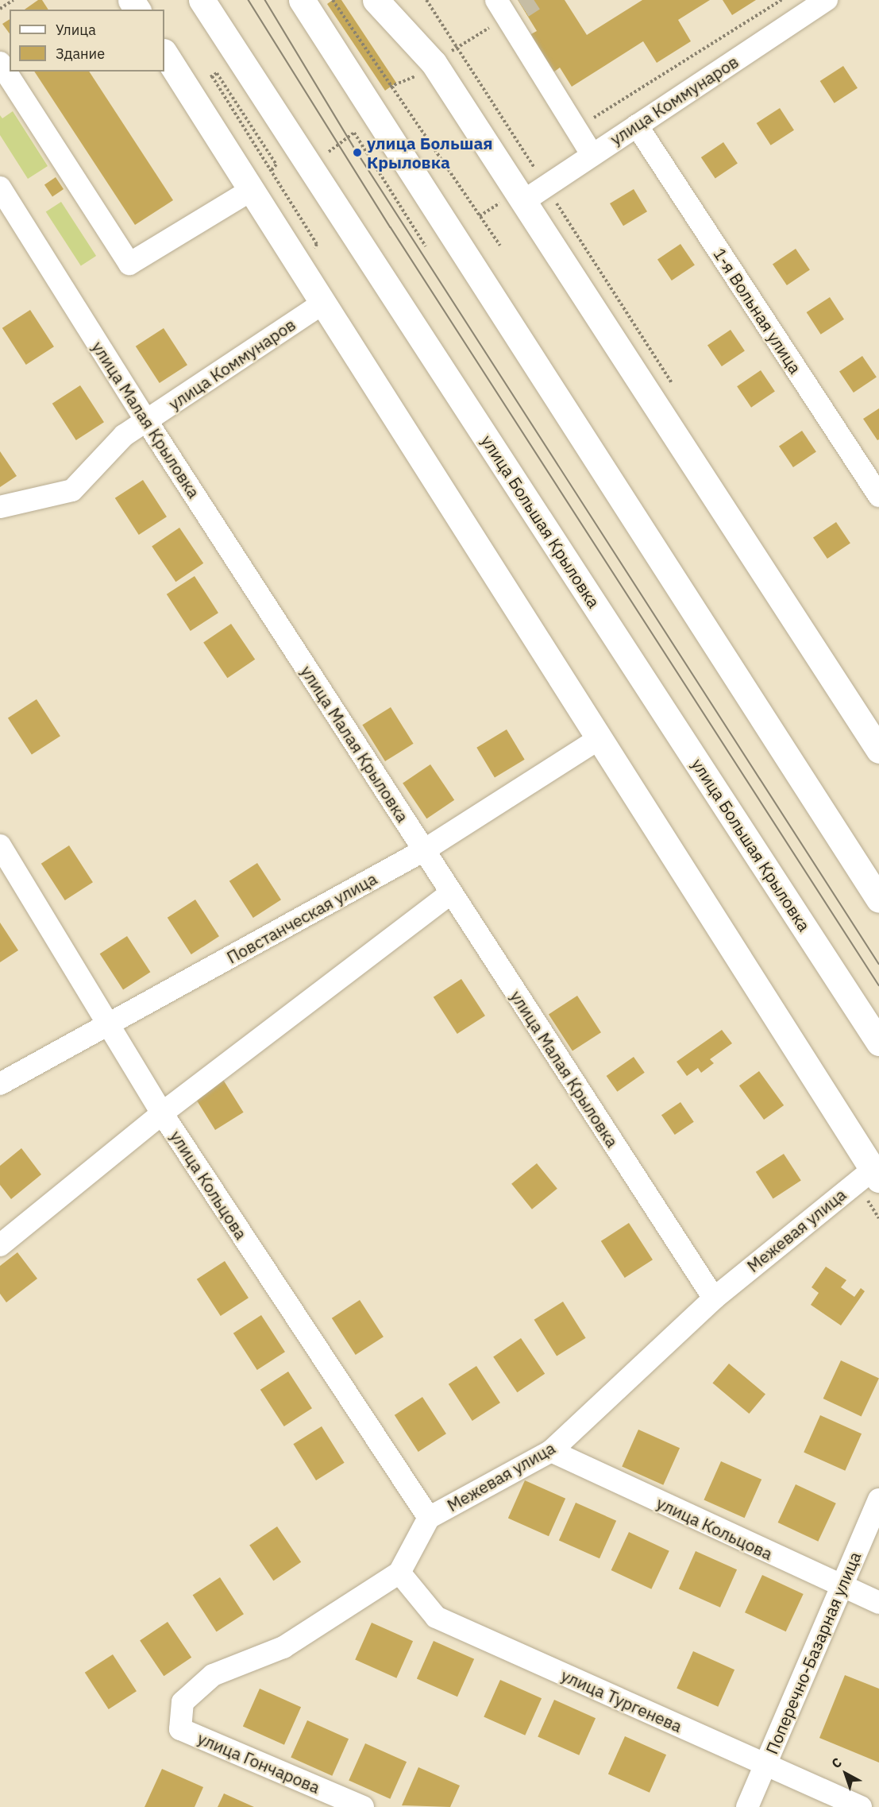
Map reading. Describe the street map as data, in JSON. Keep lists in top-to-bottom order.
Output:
{
  "streets": {
    "main road": ["улица Большая Крыловка"],
    "street": [
      "улица Коммунаров",
      "1-я Вольная улица",
      "улица Малая Крыловка",
      "Повстанческая улица",
      "улица Кольцова",
      "Межевая улица",
      "Поперечно-Базарная улица",
      "улица Тургенева",
      "улица Гончарова"
    ]
  },
  "crossings": [
    ["улица Коммунаров", "1-я Вольная улица"],
    ["улица Коммунаров", "улица Малая Крыловка"],
    ["улица Малая Крыловка", "Повстанческая улица"],
    ["улица Малая Крыловка", "Межевая улица"],
    ["Повстанческая улица", "улица Кольцова"],
    ["улица Кольцова", "Межевая улица"],
    ["улица Кольцова", "Поперечно-Базарная улица"],
    ["Межевая улица", "улица Тургенева"],
    ["Межевая улица", "улица Гончарова"],
    ["Поперечно-Базарная улица", "улица Тургенева"]
  ],
  "places": ["улица Большая Крыловка"],
  "legend": ["Улица", "Здание"],
  "north": "top left"
}
